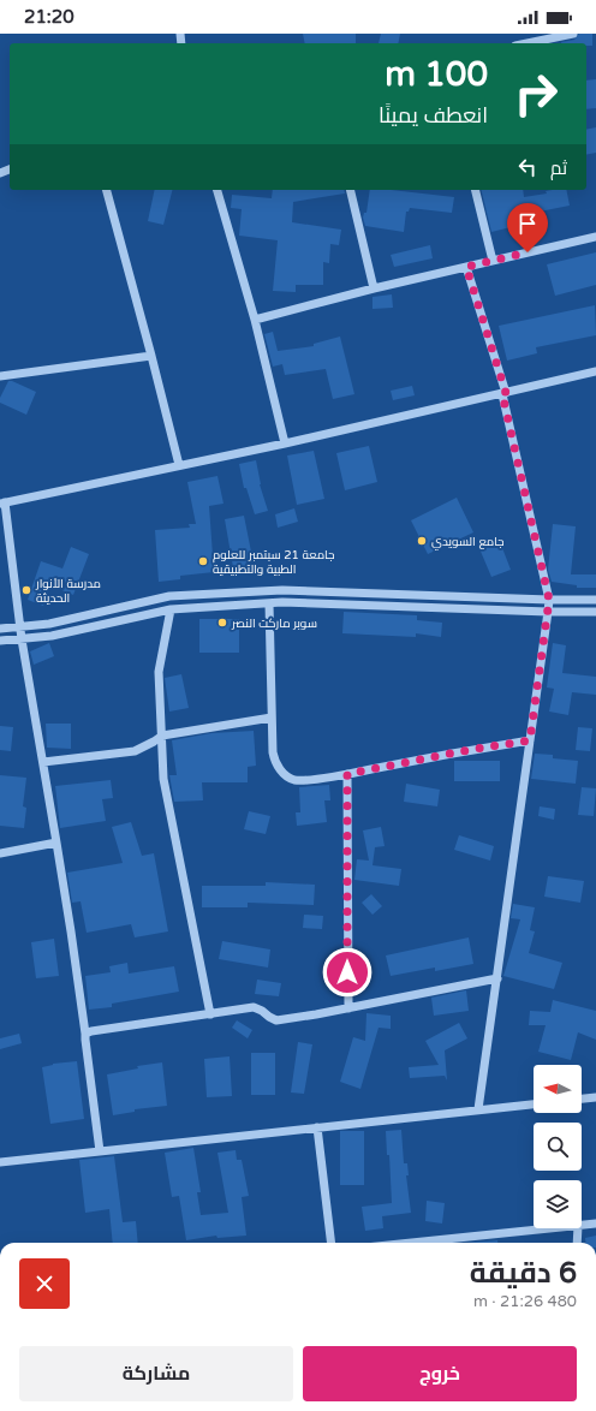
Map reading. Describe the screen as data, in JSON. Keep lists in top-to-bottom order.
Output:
{
  "places": [
    "جامع السويدي",
    "جامعة 21 سبتمبر للعلوم الطبية والتطبيقية",
    "مدرسة الأنوار الحديثة",
    "سوبر ماركت النصر"
  ],
  "north": "left",
  "page": {
    "status": "21:20",
    "turn": ["100 m", "انعطف يمينًا"],
    "then": "ثم",
    "heading": ["6 دقيقة", "480 m · 21:26"],
    "buttons": ["خروج", "مشاركة"]
  }
}
